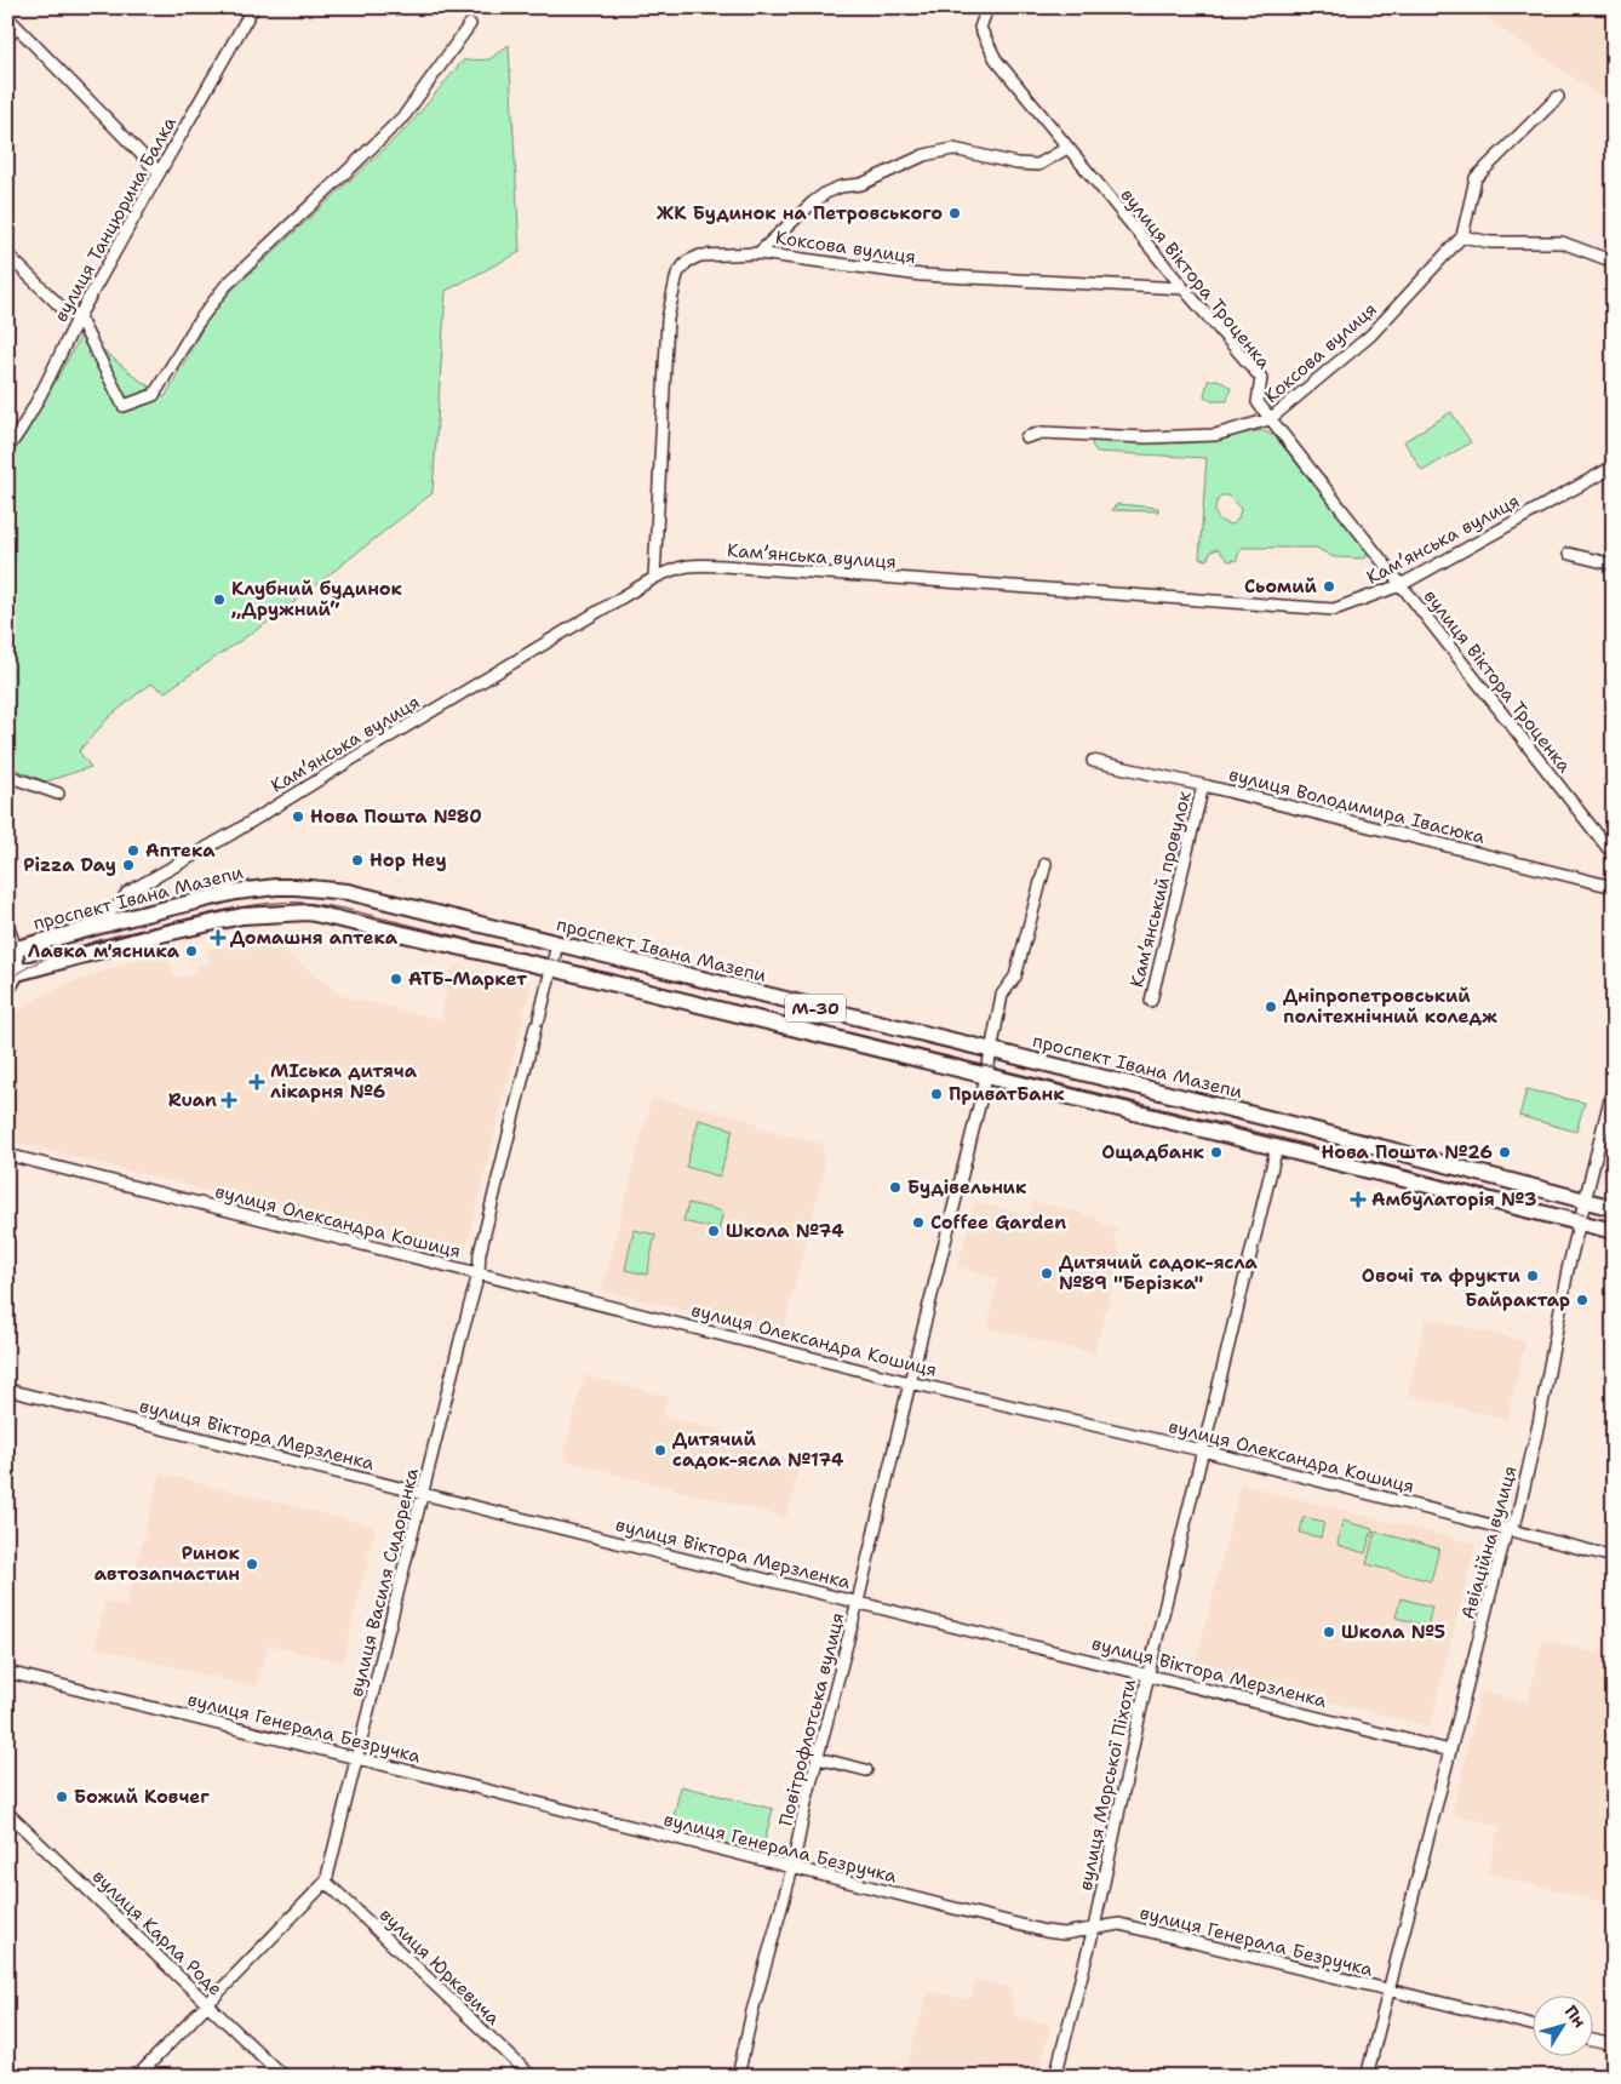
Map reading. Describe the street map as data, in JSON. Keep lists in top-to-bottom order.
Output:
{
  "streets": {
    "highway": ["проспект Івана Мазепи", "М-30"],
    "street": [
      "вулиця Танцюрина Балка",
      "Коксова вулиця",
      "вулиця Віктора Троценка",
      "Камʼянська вулиця",
      "вулиця Володимира Івасюка",
      "Камʼянський провулок",
      "вулиця Олександра Кошиця",
      "вулиця Віктора Мерзленка",
      "Авіаційна вулиця",
      "вулиця Василя Сидоренка",
      "Повітрофлотська вулиця",
      "вулиця Генерала Безручка",
      "вулиця Морської Піхоти",
      "вулиця Карла Роде",
      "вулиця Юркевича"
    ]
  },
  "crossings": [
    ["Коксова вулиця", "вулиця Віктора Троценка"],
    ["Коксова вулиця", "Камʼянська вулиця"],
    ["вулиця Віктора Троценка", "Камʼянська вулиця"],
    ["Камʼянська вулиця", "проспект Івана Мазепи"],
    ["вулиця Володимира Івасюка", "Камʼянський провулок"],
    ["проспект Івана Мазепи", "Авіаційна вулиця"],
    ["проспект Івана Мазепи", "вулиця Василя Сидоренка"],
    ["проспект Івана Мазепи", "Повітрофлотська вулиця"],
    ["М-30", "Авіаційна вулиця"],
    ["М-30", "вулиця Василя Сидоренка"],
    ["М-30", "Повітрофлотська вулиця"],
    ["М-30", "вулиця Морської Піхоти"],
    ["вулиця Олександра Кошиця", "Авіаційна вулиця"],
    ["вулиця Олександра Кошиця", "вулиця Василя Сидоренка"],
    ["вулиця Олександра Кошиця", "Повітрофлотська вулиця"],
    ["вулиця Олександра Кошиця", "вулиця Морської Піхоти"],
    ["вулиця Віктора Мерзленка", "Авіаційна вулиця"],
    ["вулиця Віктора Мерзленка", "вулиця Василя Сидоренка"],
    ["вулиця Віктора Мерзленка", "Повітрофлотська вулиця"],
    ["вулиця Віктора Мерзленка", "вулиця Морської Піхоти"],
    ["Авіаційна вулиця", "вулиця Генерала Безручка"],
    ["вулиця Василя Сидоренка", "вулиця Генерала Безручка"],
    ["вулиця Василя Сидоренка", "вулиця Карла Роде"],
    ["вулиця Василя Сидоренка", "вулиця Юркевича"],
    ["Повітрофлотська вулиця", "вулиця Генерала Безручка"],
    ["вулиця Генерала Безручка", "вулиця Морської Піхоти"]
  ],
  "places": {
    "other": [
      "ЖК Будинок на Петровського",
      "Сьомий",
      "Клубний будинок „Дружний“",
      "Нова Пошта №80",
      "Аптека",
      "Hop Hey",
      "Pizza Day",
      "Лавка м'ясника",
      "АТБ-Маркет",
      "Дніпропетровський політехнічний коледж",
      "ПриватБанк",
      "Ощадбанк",
      "Нова Пошта №26",
      "Будівельник",
      "Coffee Garden",
      "Школа №74",
      "Дитячий садок-ясла №89 \"Берізка\"",
      "Овочі та фрукти",
      "Байрактар",
      "Дитячий садок-ясла №174",
      "Ринок автозапчастин",
      "Школа №5",
      "Божий Ковчег"
    ],
    "health": [
      "Домашня аптека",
      "МІська дитяча лікарня №6",
      "Ruan",
      "Амбулаторія №3"
    ]
  },
  "north": "top right"
}
